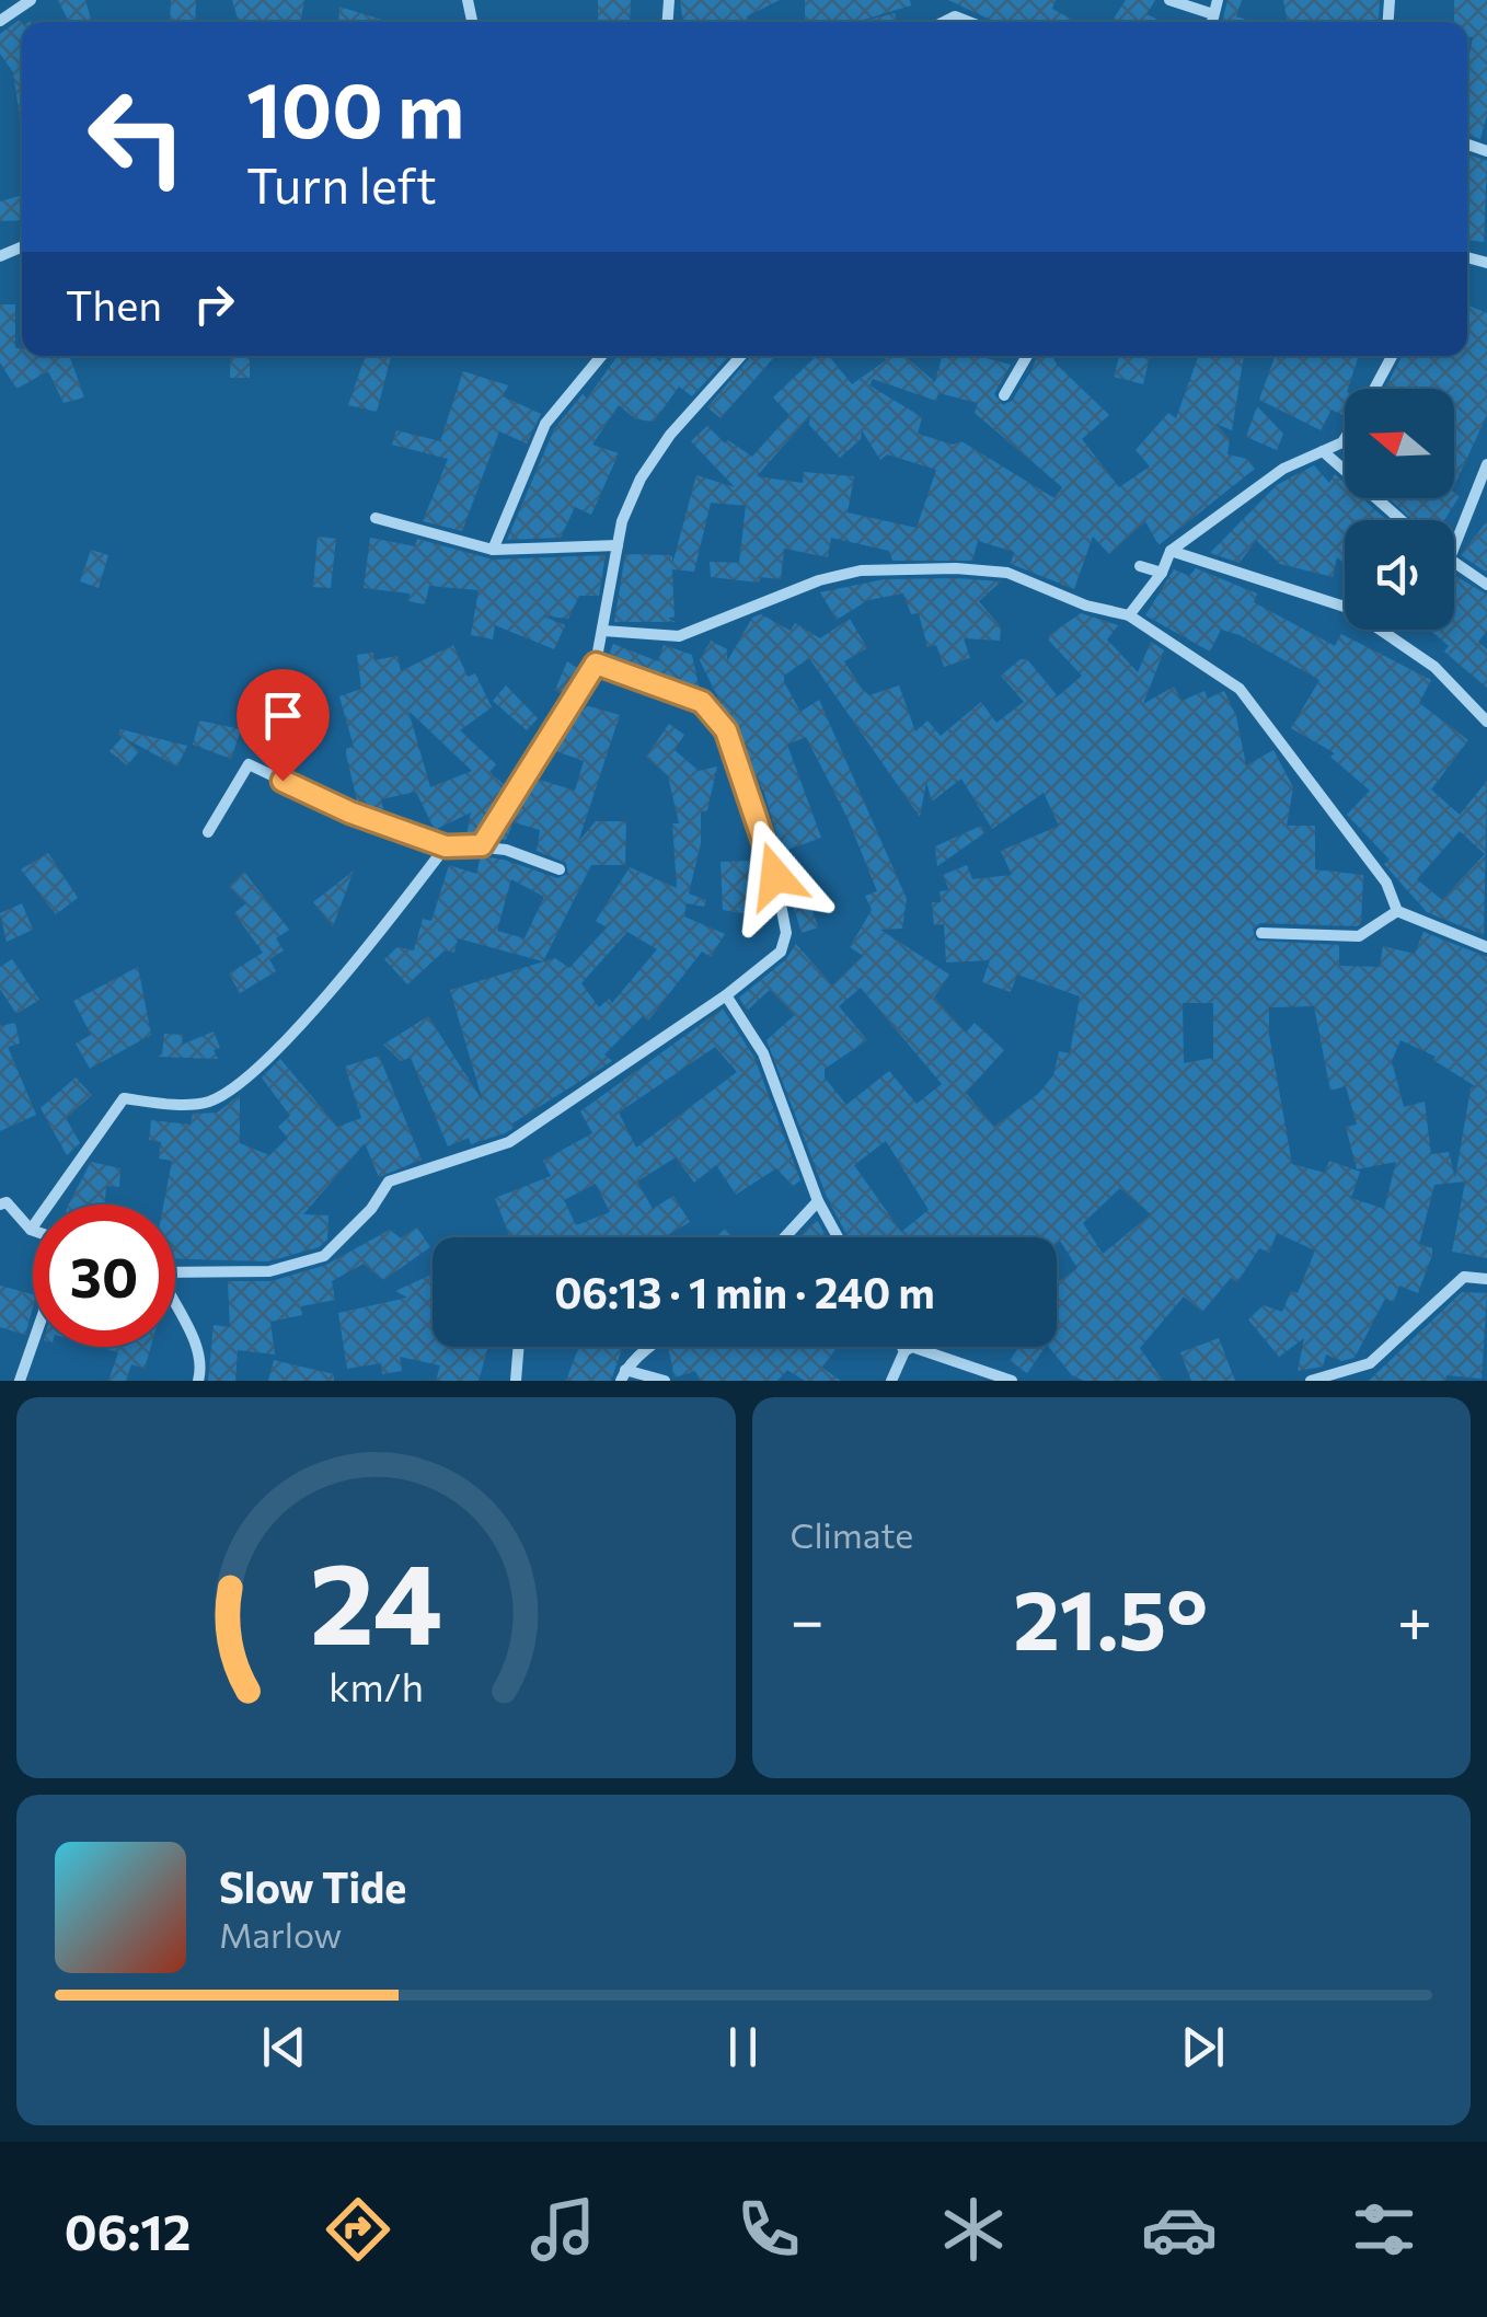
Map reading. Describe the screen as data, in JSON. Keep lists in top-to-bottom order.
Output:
{
  "north": "left",
  "page": {
    "turn": ["100 m", "Turn left"],
    "then": "Then",
    "limit": "30",
    "trip": "06:13 · 1 min · 240 m",
    "tile": "Climate",
    "heat": ["−", "21.5°", "+"],
    "song": ["Slow Tide", "Marlow"],
    "tabs": "06:12",
    "gauge": ["24", "km/h"]
  }
}
